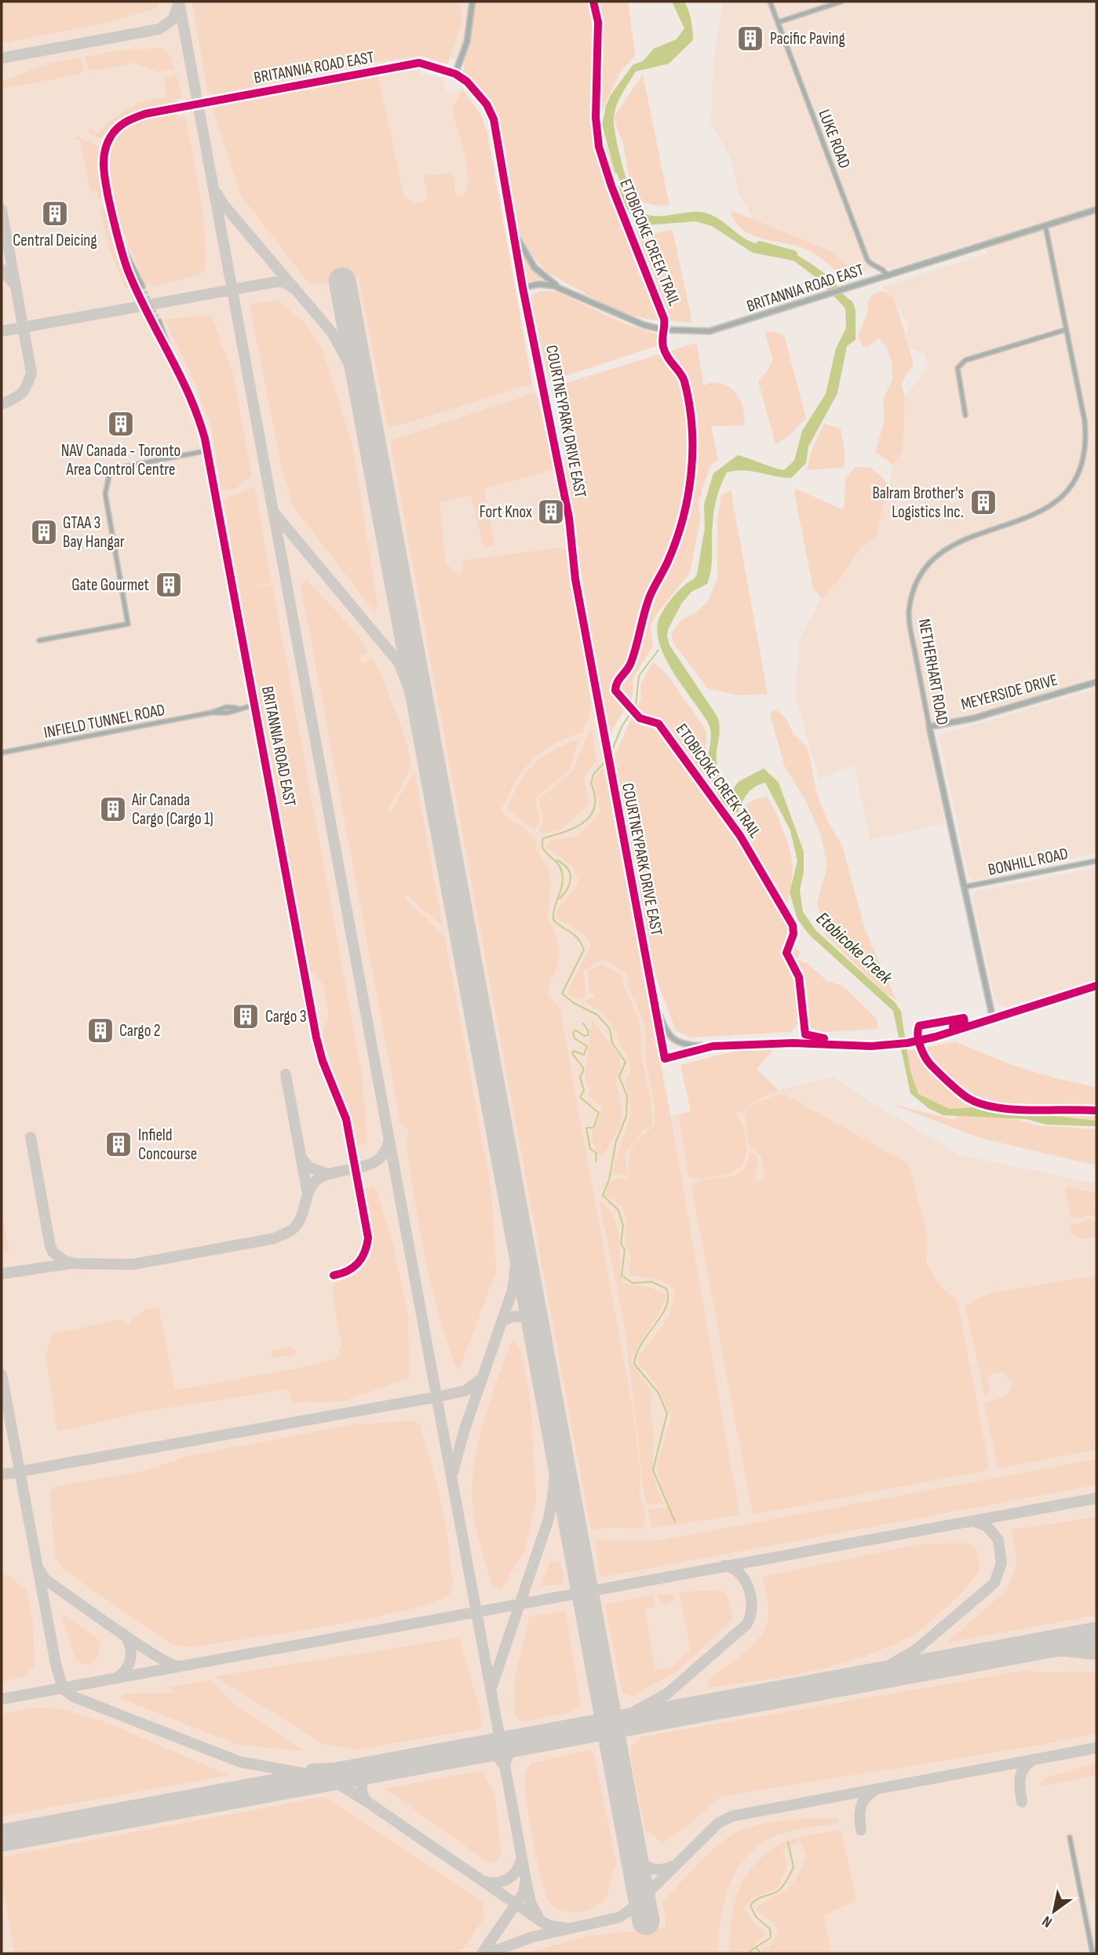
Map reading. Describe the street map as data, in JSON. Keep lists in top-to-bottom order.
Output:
{
  "streets": {
    "street": [
      "BRITANNIA ROAD EAST",
      "LUKE ROAD",
      "COURTNEYPARK DRIVE EAST",
      "NETHERHART ROAD",
      "MEYERSIDE DRIVE",
      "INFIELD TUNNEL ROAD",
      "BONHILL ROAD"
    ],
    "cycle path": ["ETOBICOKE CREEK TRAIL"]
  },
  "crossings": [
    ["BRITANNIA ROAD EAST", "LUKE ROAD"],
    ["BRITANNIA ROAD EAST", "COURTNEYPARK DRIVE EAST"],
    ["BRITANNIA ROAD EAST", "NETHERHART ROAD"],
    ["BRITANNIA ROAD EAST", "INFIELD TUNNEL ROAD"],
    ["COURTNEYPARK DRIVE EAST", "NETHERHART ROAD"],
    ["NETHERHART ROAD", "MEYERSIDE DRIVE"],
    ["NETHERHART ROAD", "BONHILL ROAD"]
  ],
  "water": ["Etobicoke Creek"],
  "places": {
    "building": [
      "Pacific Paving",
      "Central Deicing",
      "NAV Canada - Toronto Area Control Centre",
      "Balram Brother's Logistics Inc.",
      "Fort Knox",
      "GTAA 3 Bay Hangar",
      "Gate Gourmet",
      "Air Canada Cargo (Cargo 1)",
      "Cargo 3",
      "Cargo 2",
      "Infield Concourse"
    ]
  },
  "north": "bottom left"
}
